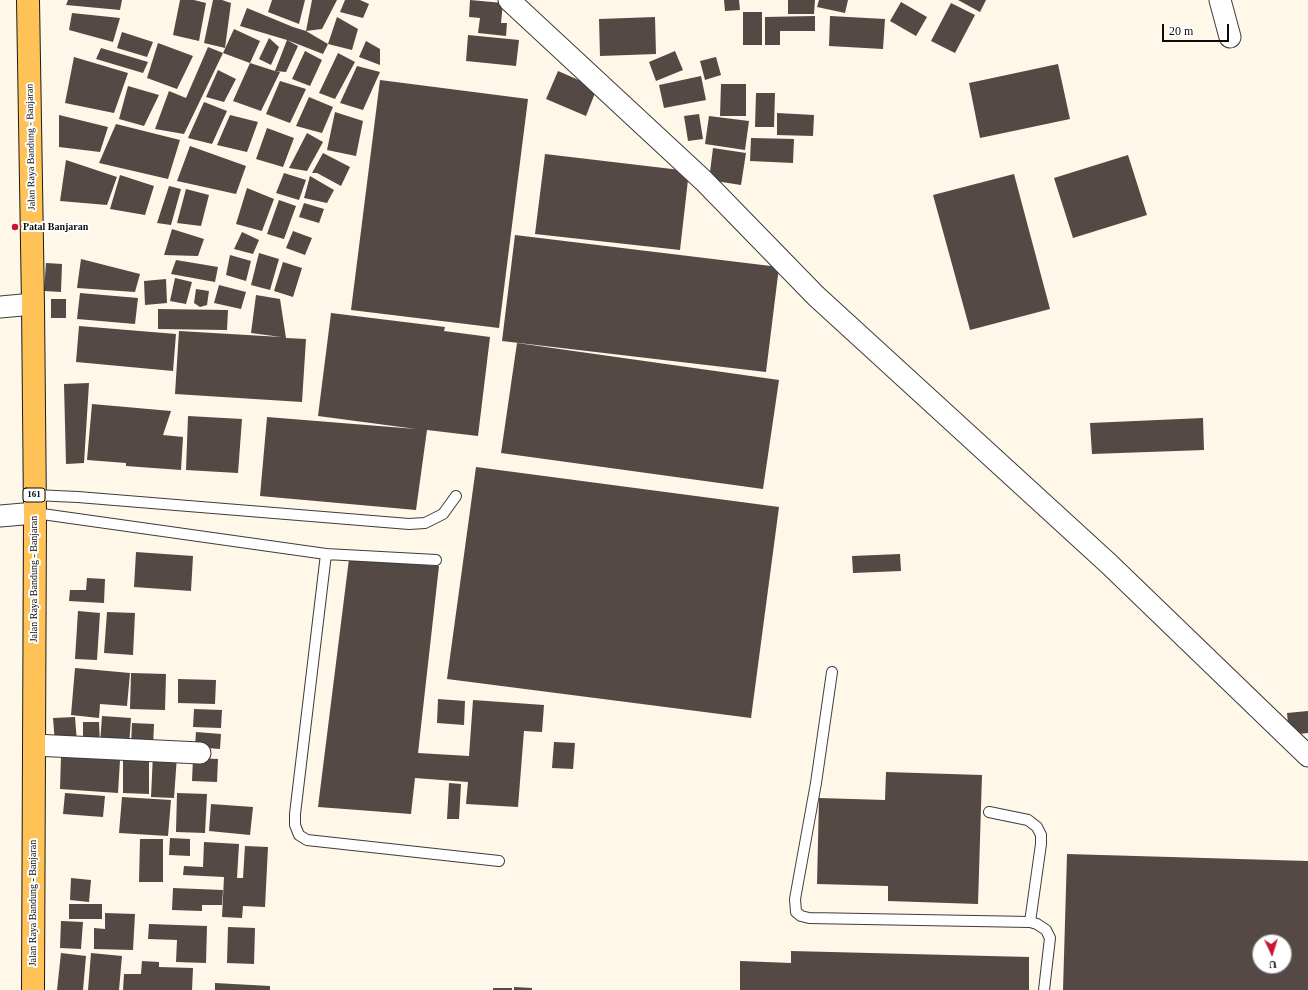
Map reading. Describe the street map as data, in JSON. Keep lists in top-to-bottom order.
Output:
{
  "streets": {
    "main road": ["Jalan Raya Bandung - Banjaran", "161"]
  },
  "places": ["Patal Banjaran"],
  "scale_bar": "20 m",
  "north": "bottom"
}
